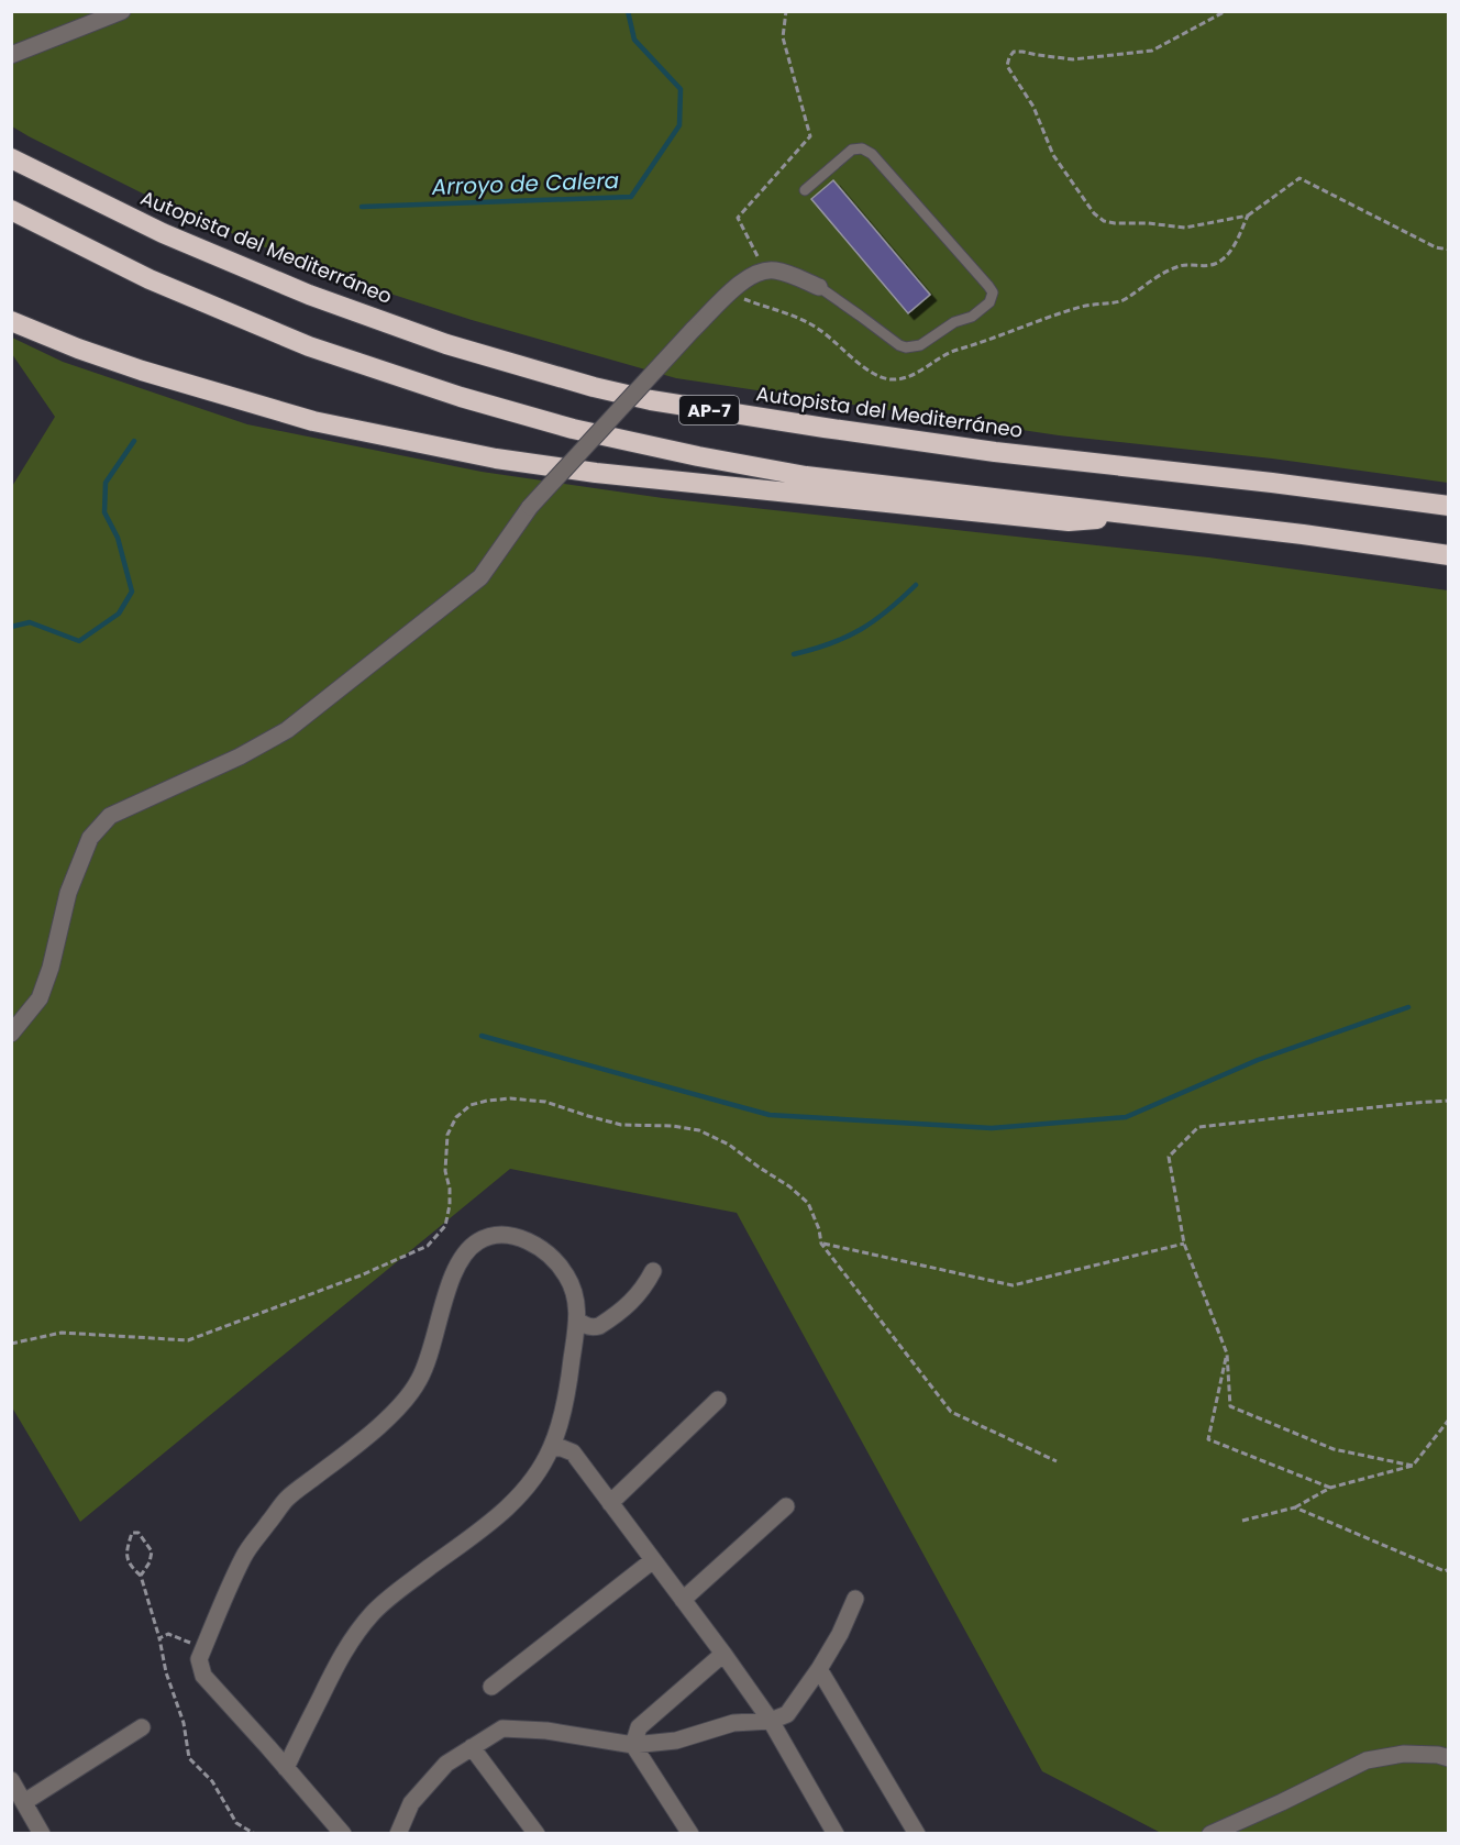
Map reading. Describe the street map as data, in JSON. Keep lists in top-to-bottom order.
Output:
{
  "streets": {
    "highway": ["Autopista del Mediterráneo", "AP-7"]
  },
  "water": ["Arroyo de Calera"]
}
